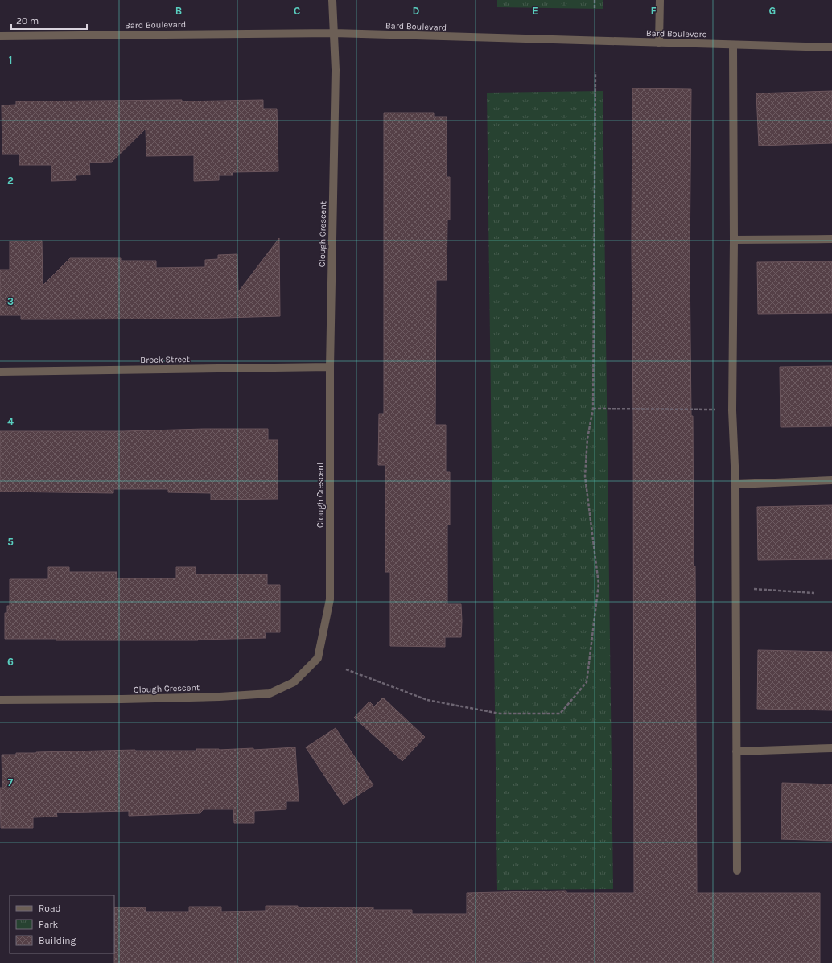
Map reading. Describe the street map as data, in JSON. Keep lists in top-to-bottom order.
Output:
{
  "streets": {
    "street": ["Bard Boulevard", "Clough Crescent", "Brock Street"]
  },
  "crossings": [
    ["Bard Boulevard", "Clough Crescent"],
    ["Clough Crescent", "Brock Street"]
  ],
  "legend": ["Road", "Park", "Building"],
  "scale_bar": "20 m",
  "grid": {
    "columns": [
      "B",
      "C",
      "D",
      "E",
      "F",
      "G"
    ],
    "rows": [
      "1",
      "2",
      "3",
      "4",
      "5",
      "6",
      "7"
    ]
  }
}
